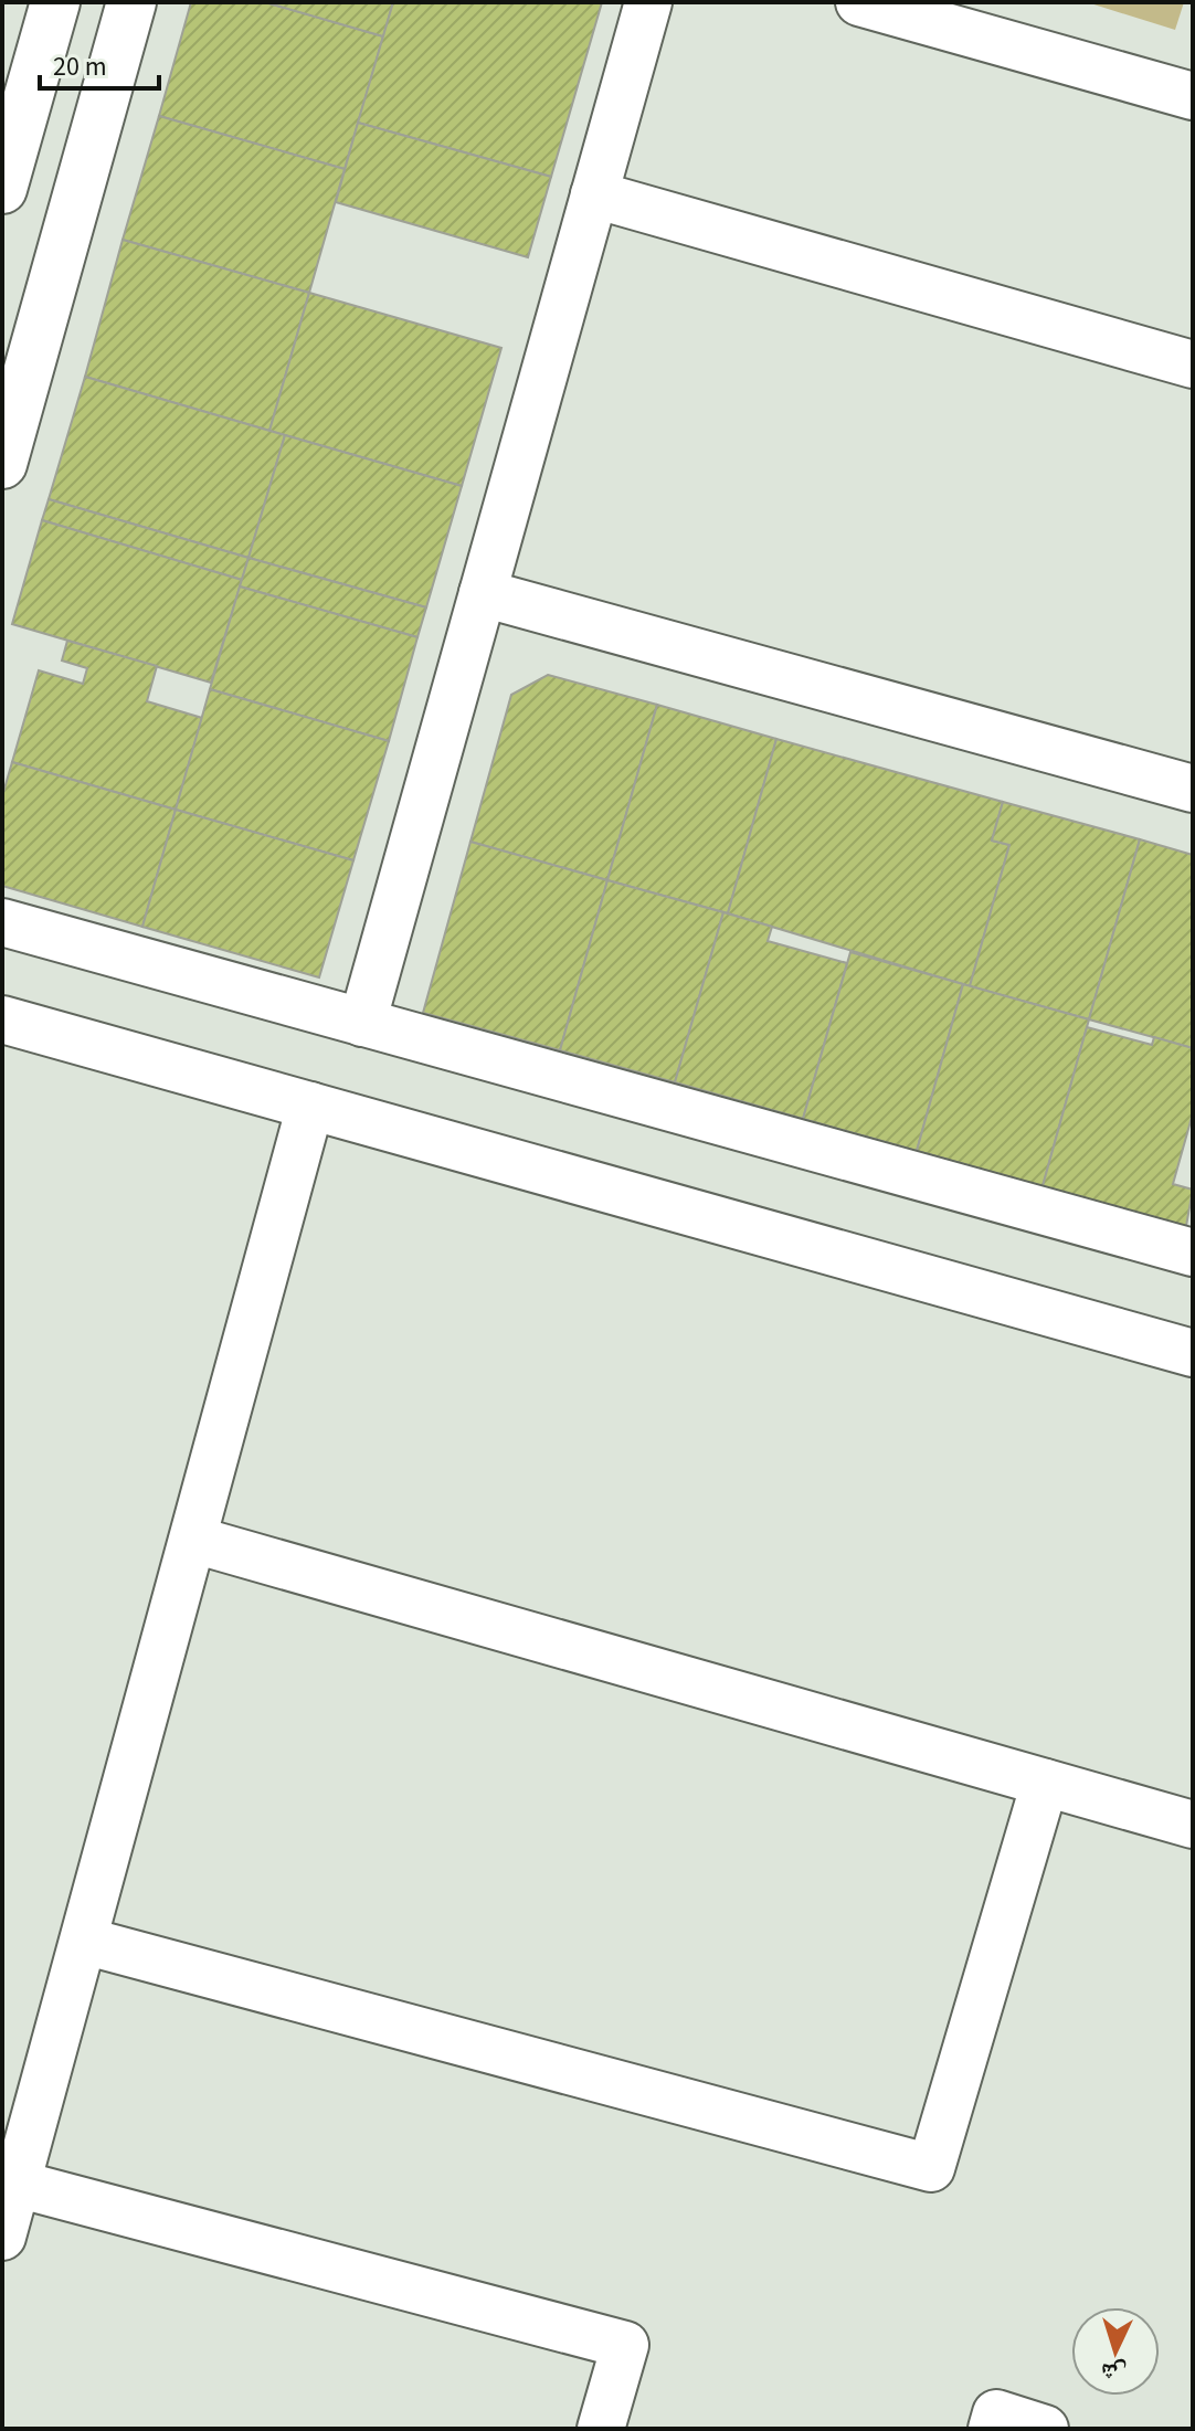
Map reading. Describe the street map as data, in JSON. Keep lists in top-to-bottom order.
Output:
{
  "scale_bar": "20 m",
  "north": "bottom"
}
